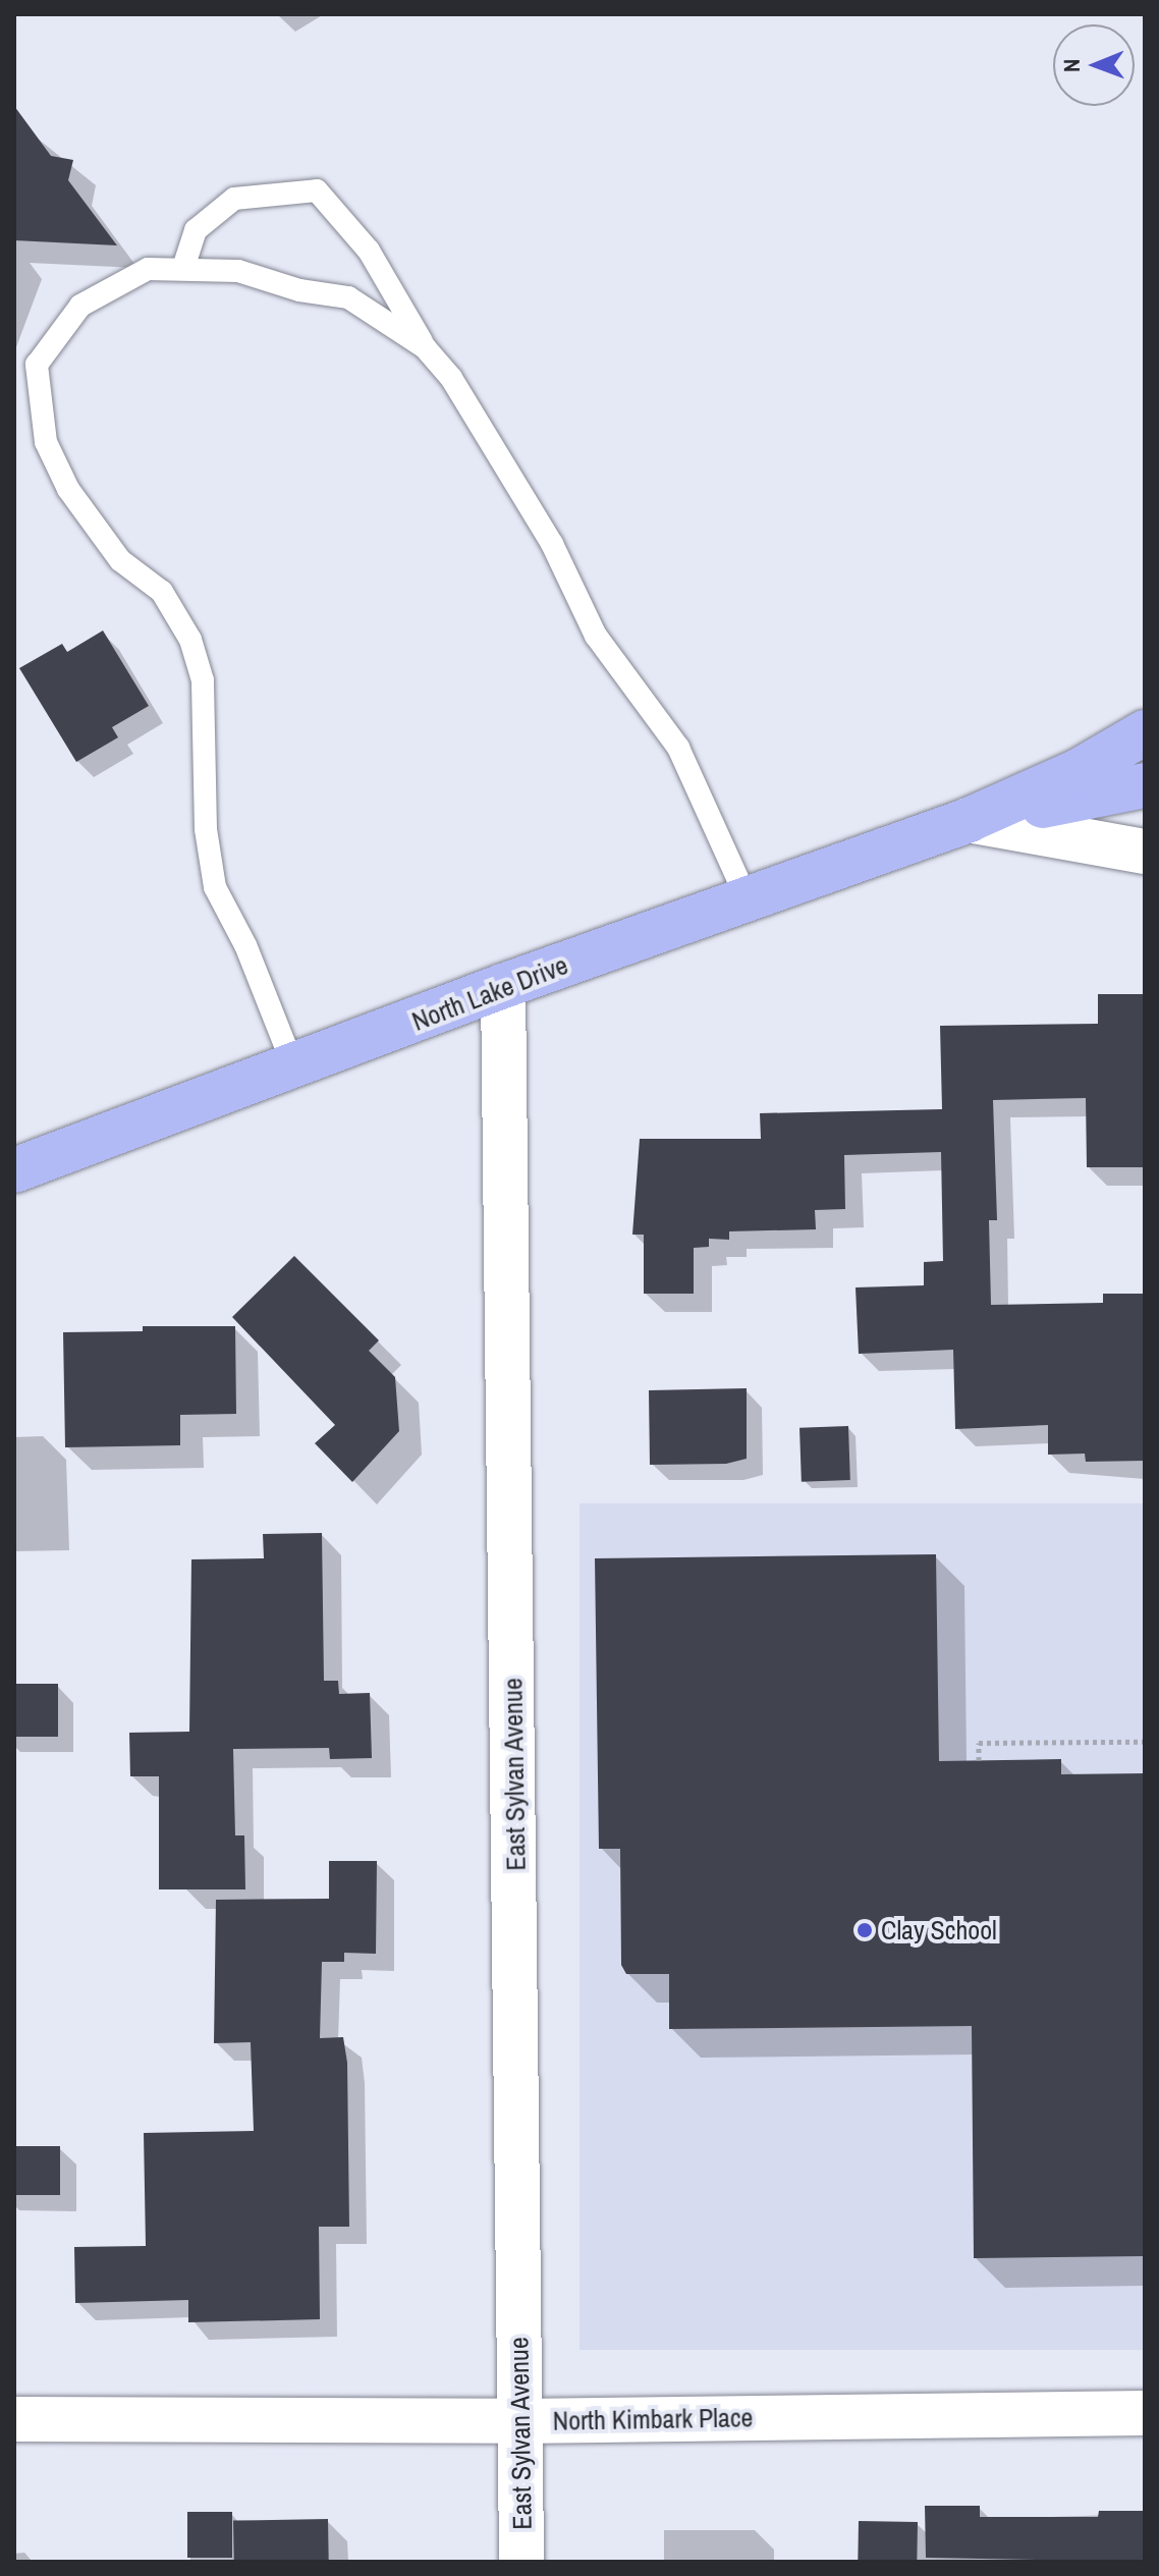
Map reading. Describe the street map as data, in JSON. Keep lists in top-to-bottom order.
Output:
{
  "streets": {
    "main road": ["North Lake Drive"],
    "street": ["East Sylvan Avenue", "North Kimbark Place"]
  },
  "crossings": [
    ["North Lake Drive", "East Sylvan Avenue"],
    ["East Sylvan Avenue", "North Kimbark Place"]
  ],
  "places": ["Clay School"],
  "north": "left"
}
